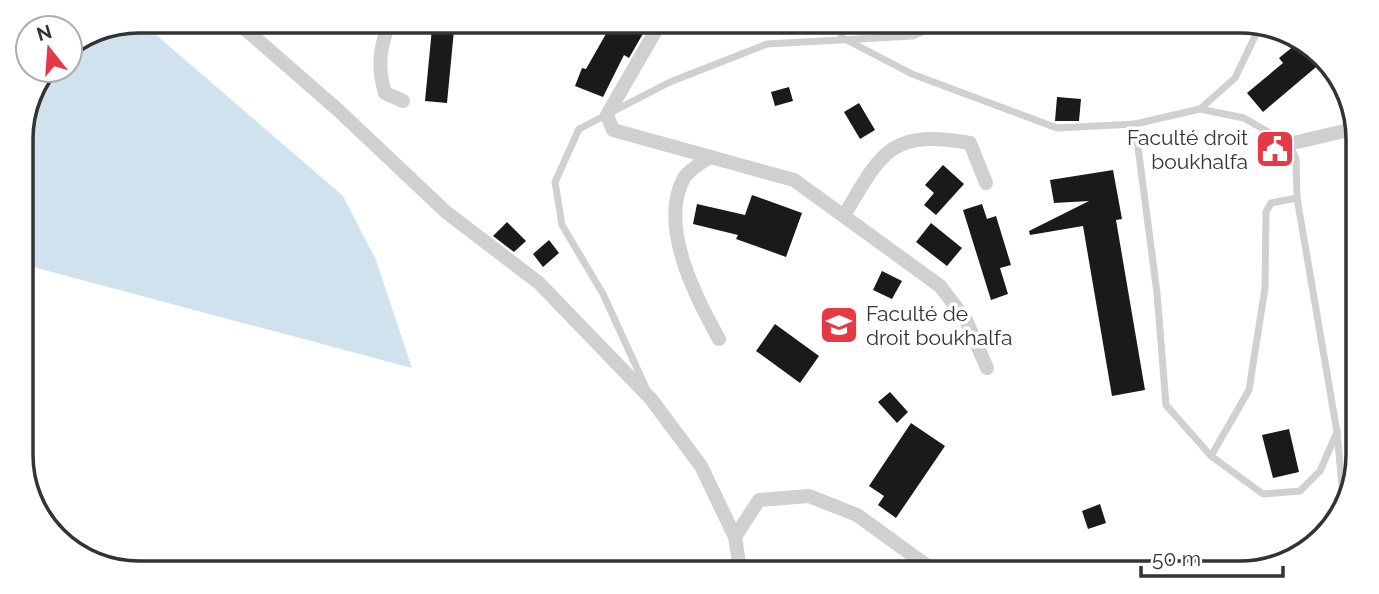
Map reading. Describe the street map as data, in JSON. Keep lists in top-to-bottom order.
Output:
{
  "places": {
    "public building": ["Faculté droit boukhalfa"],
    "school or university": ["Faculté de droit boukhalfa"]
  },
  "scale_bar": "50 m",
  "north": "top"
}
